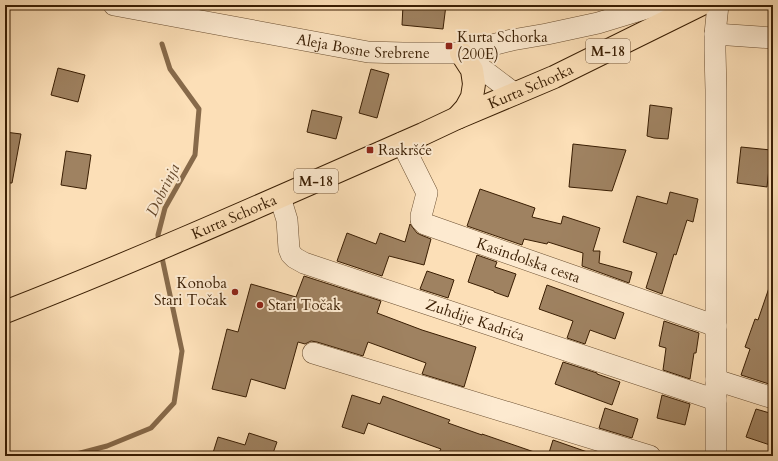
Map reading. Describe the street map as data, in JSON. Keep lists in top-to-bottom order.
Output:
{
  "streets": {
    "main road": ["M-18", "Kurta Schorka"],
    "street": ["Aleja Bosne Srebrene", "Kasindolska cesta", "Zuhdije Kadrića"]
  },
  "crossings": [
    ["Kurta Schorka", "Kasindolska cesta"],
    ["Kurta Schorka", "Zuhdije Kadrića"]
  ],
  "water": ["Dobrinja"],
  "places": {
    "transit": ["Kurta Schorka (200E)", "Raskršće"],
    "other": ["Konoba Stari Točak", "Stari Točak"]
  }
}
